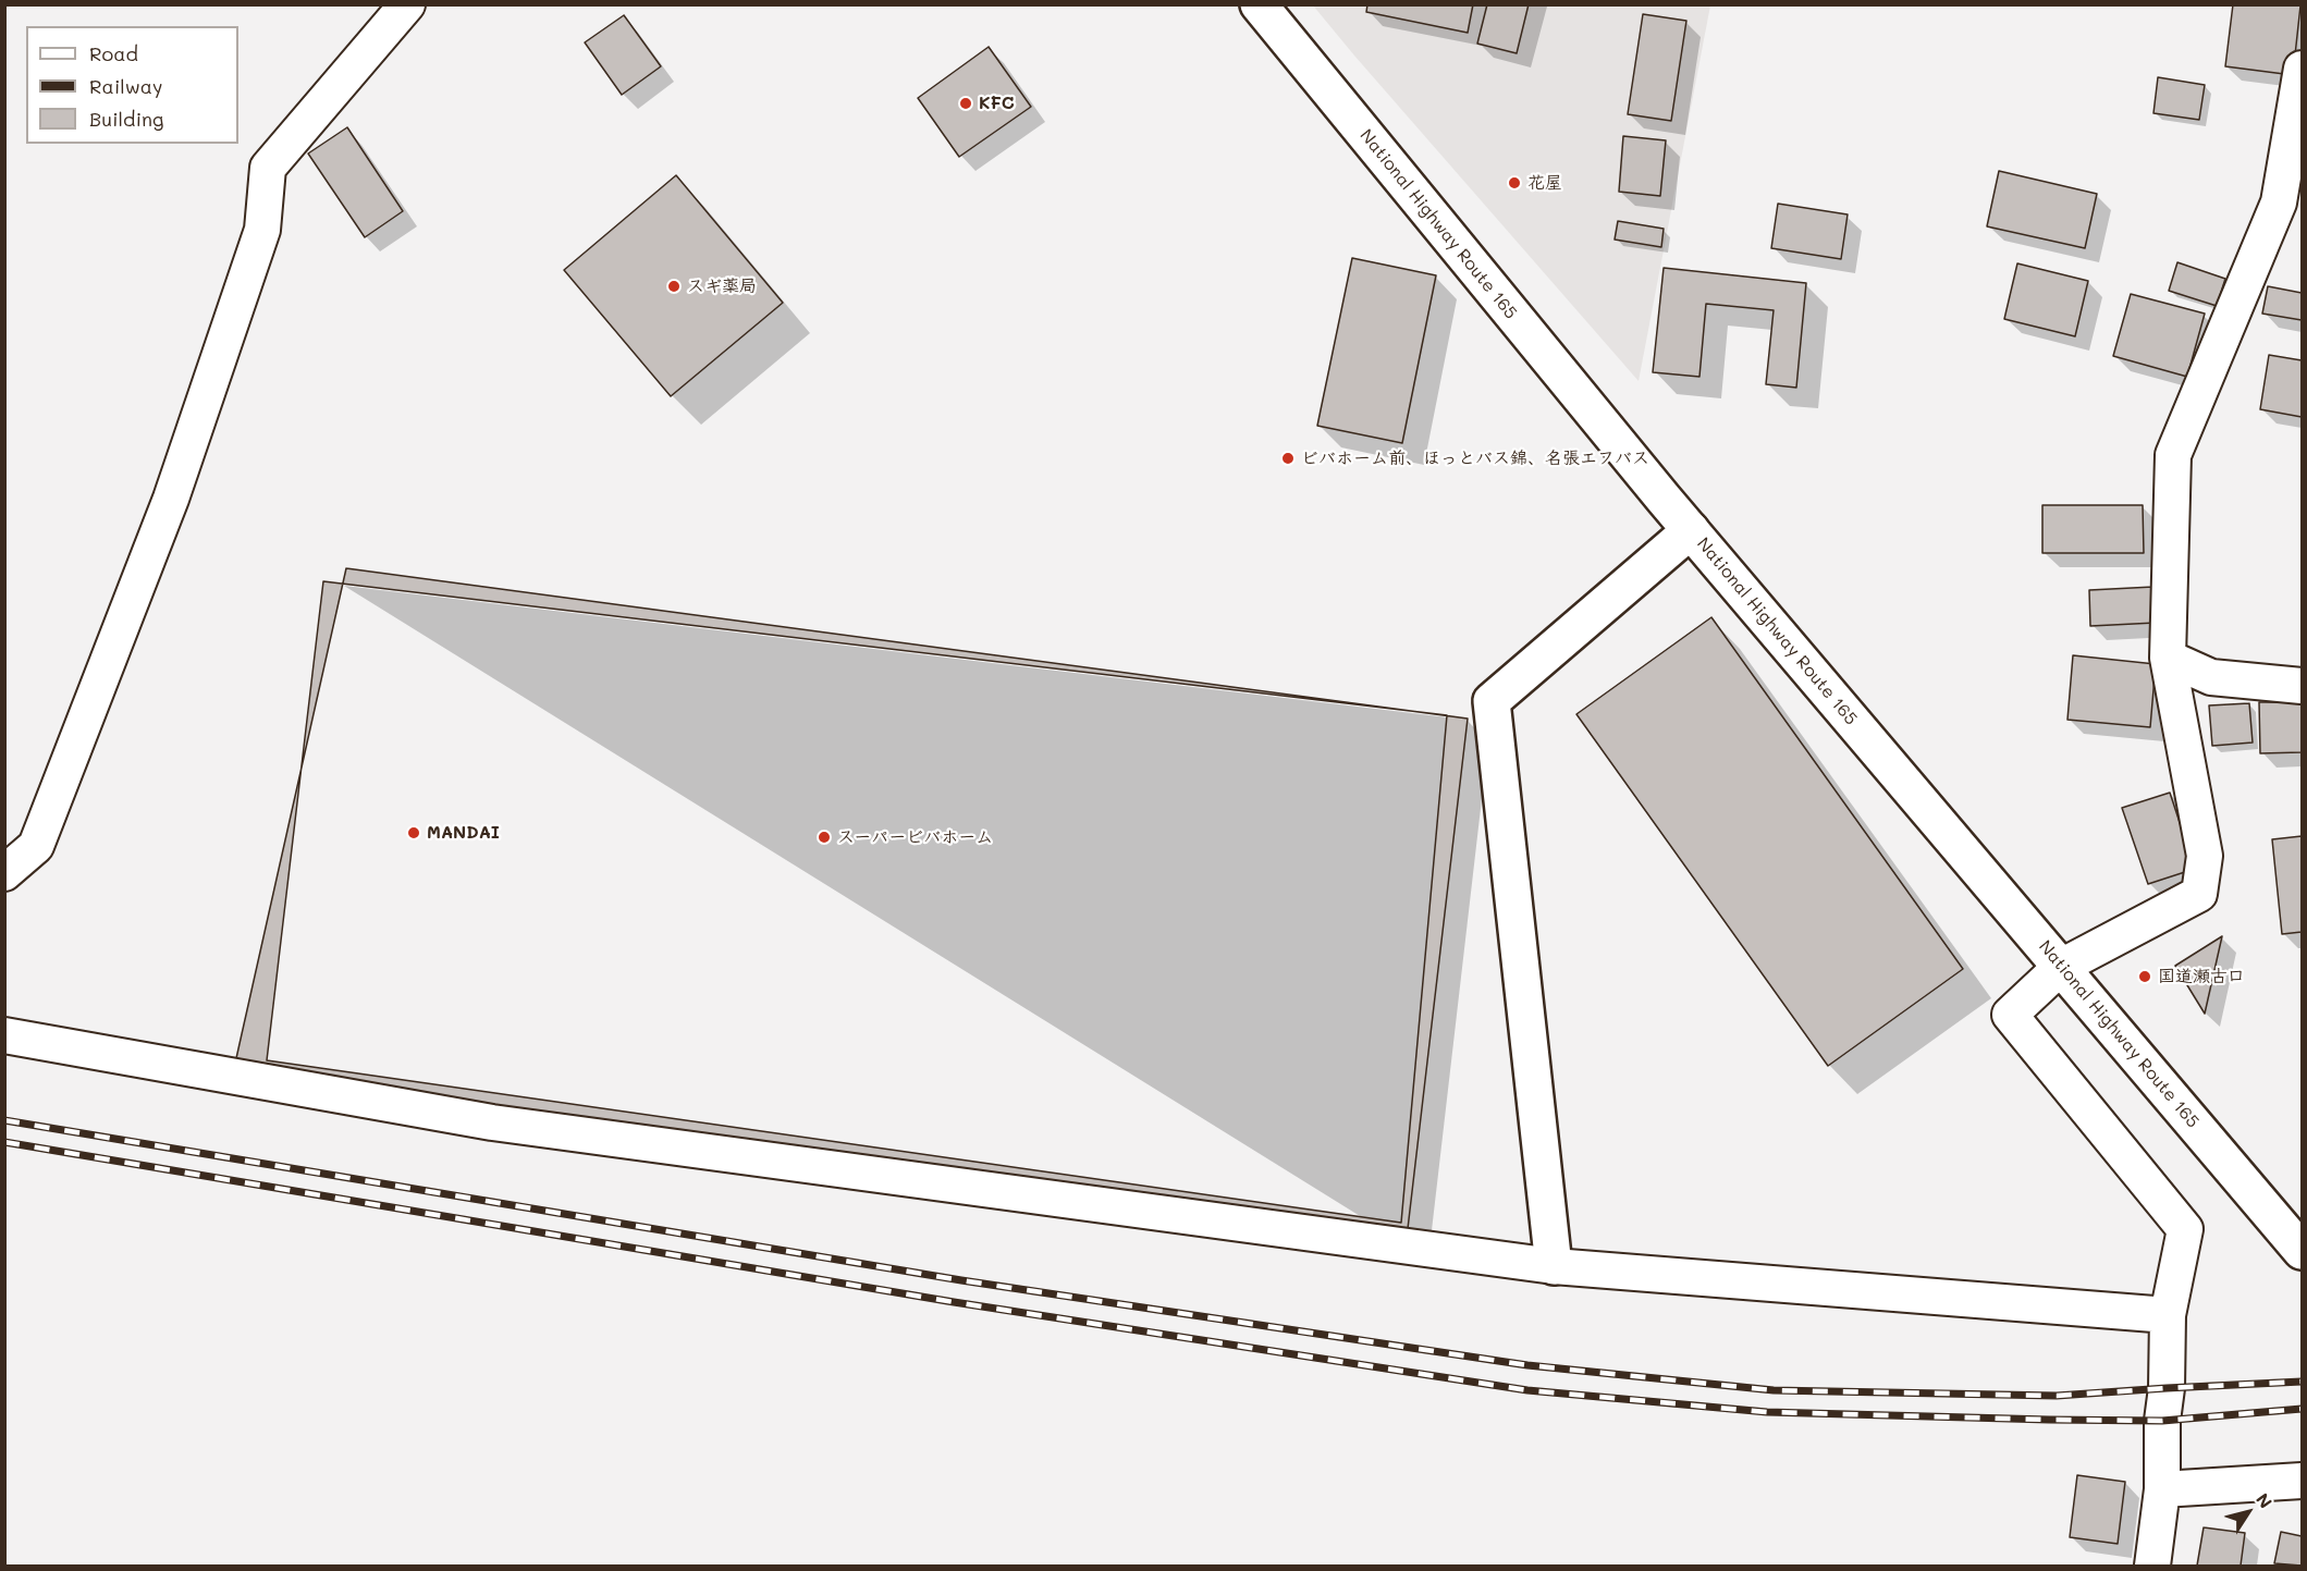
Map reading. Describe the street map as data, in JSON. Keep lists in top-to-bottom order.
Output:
{
  "streets": {
    "main road": ["National Highway Route 165"]
  },
  "places": [
    "KFC",
    "花屋",
    "スギ薬局",
    "ビバホーム前、ほっとバス錦、名張エフバス",
    "MANDAI",
    "スーパービバホーム",
    "国道瀬古口"
  ],
  "legend": ["Road", "Railway", "Building"],
  "north": "top right"
}
